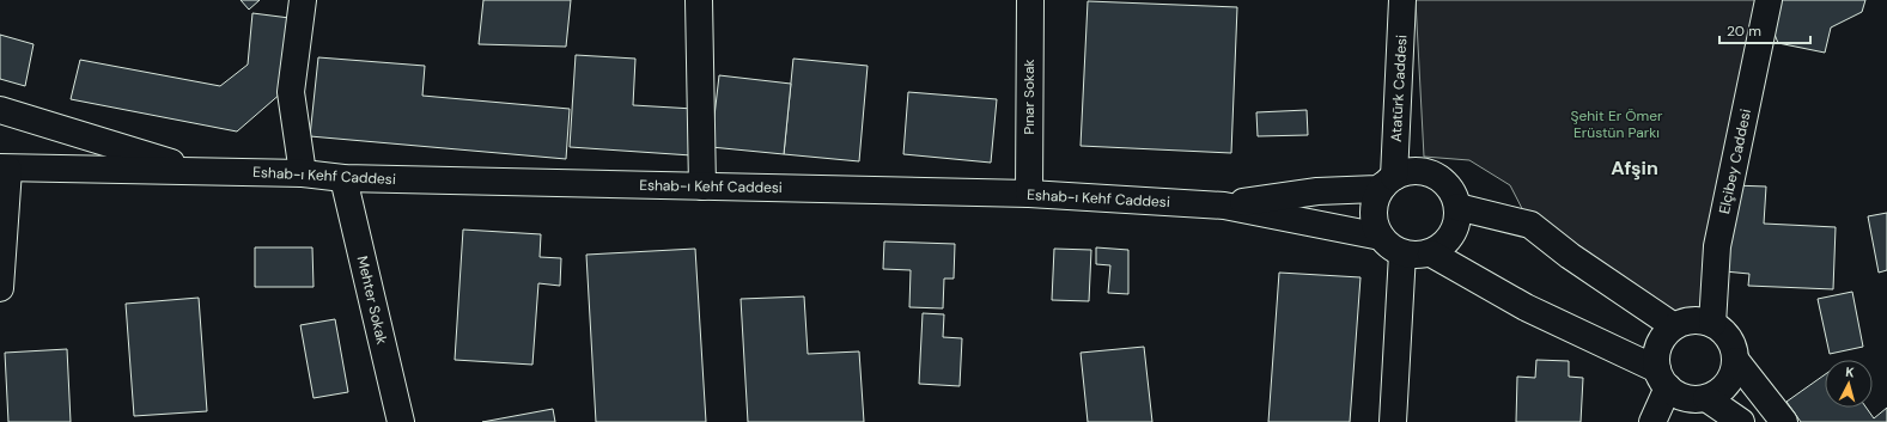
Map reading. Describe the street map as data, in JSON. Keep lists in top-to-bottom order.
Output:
{
  "streets": {
    "street": [
      "Atatürk Caddesi",
      "Pınar Sokak",
      "Elçibey Caddesi",
      "Eshab-ı Kehf Caddesi",
      "Mehter Sokak"
    ]
  },
  "crossings": [
    ["Pınar Sokak", "Eshab-ı Kehf Caddesi"],
    ["Eshab-ı Kehf Caddesi", "Mehter Sokak"]
  ],
  "districts": ["Afşin"],
  "parks": ["Şehit Er Ömer Erüstün Parkı"],
  "scale_bar": "20 m",
  "north": "top"
}
